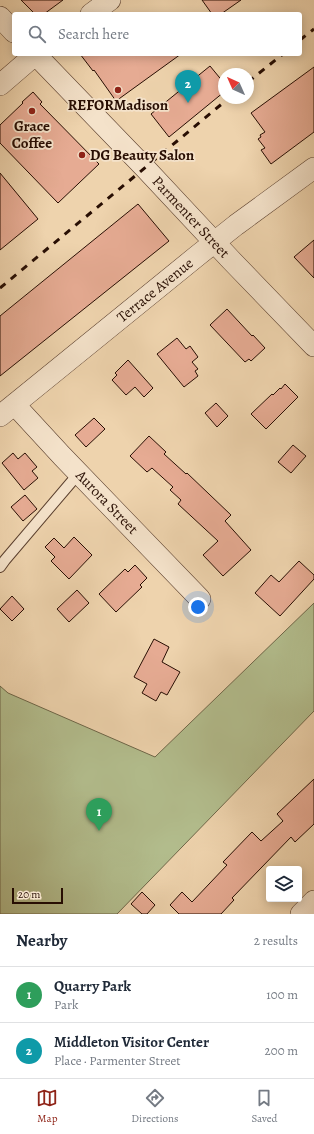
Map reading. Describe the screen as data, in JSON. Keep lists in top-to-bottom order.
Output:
{
  "streets": {
    "street": ["Parmenter Street", "Terrace Avenue", "Aurora Street"]
  },
  "crossings": [
    ["Parmenter Street", "Terrace Avenue"],
    ["Terrace Avenue", "Aurora Street"]
  ],
  "places": ["REFORMadison", "Grace Coffee", "DG Beauty Salon"],
  "scale_bar": "20 m",
  "north": "top left",
  "page": {
    "search": "Search here",
    "pins": ["2", "1"],
    "scale": "20 m",
    "heading": ["Nearby", "2 results"],
    "list": [
      {
        "mark": "1",
        "name": "Quarry Park",
        "note": "Park",
        "value": "100 m"
      },
      {
        "mark": "2",
        "name": "Middleton Visitor Center",
        "note": "Place · Parmenter Street",
        "value": "200 m"
      }
    ],
    "nav": ["Map", "Directions", "Saved"]
  }
}
